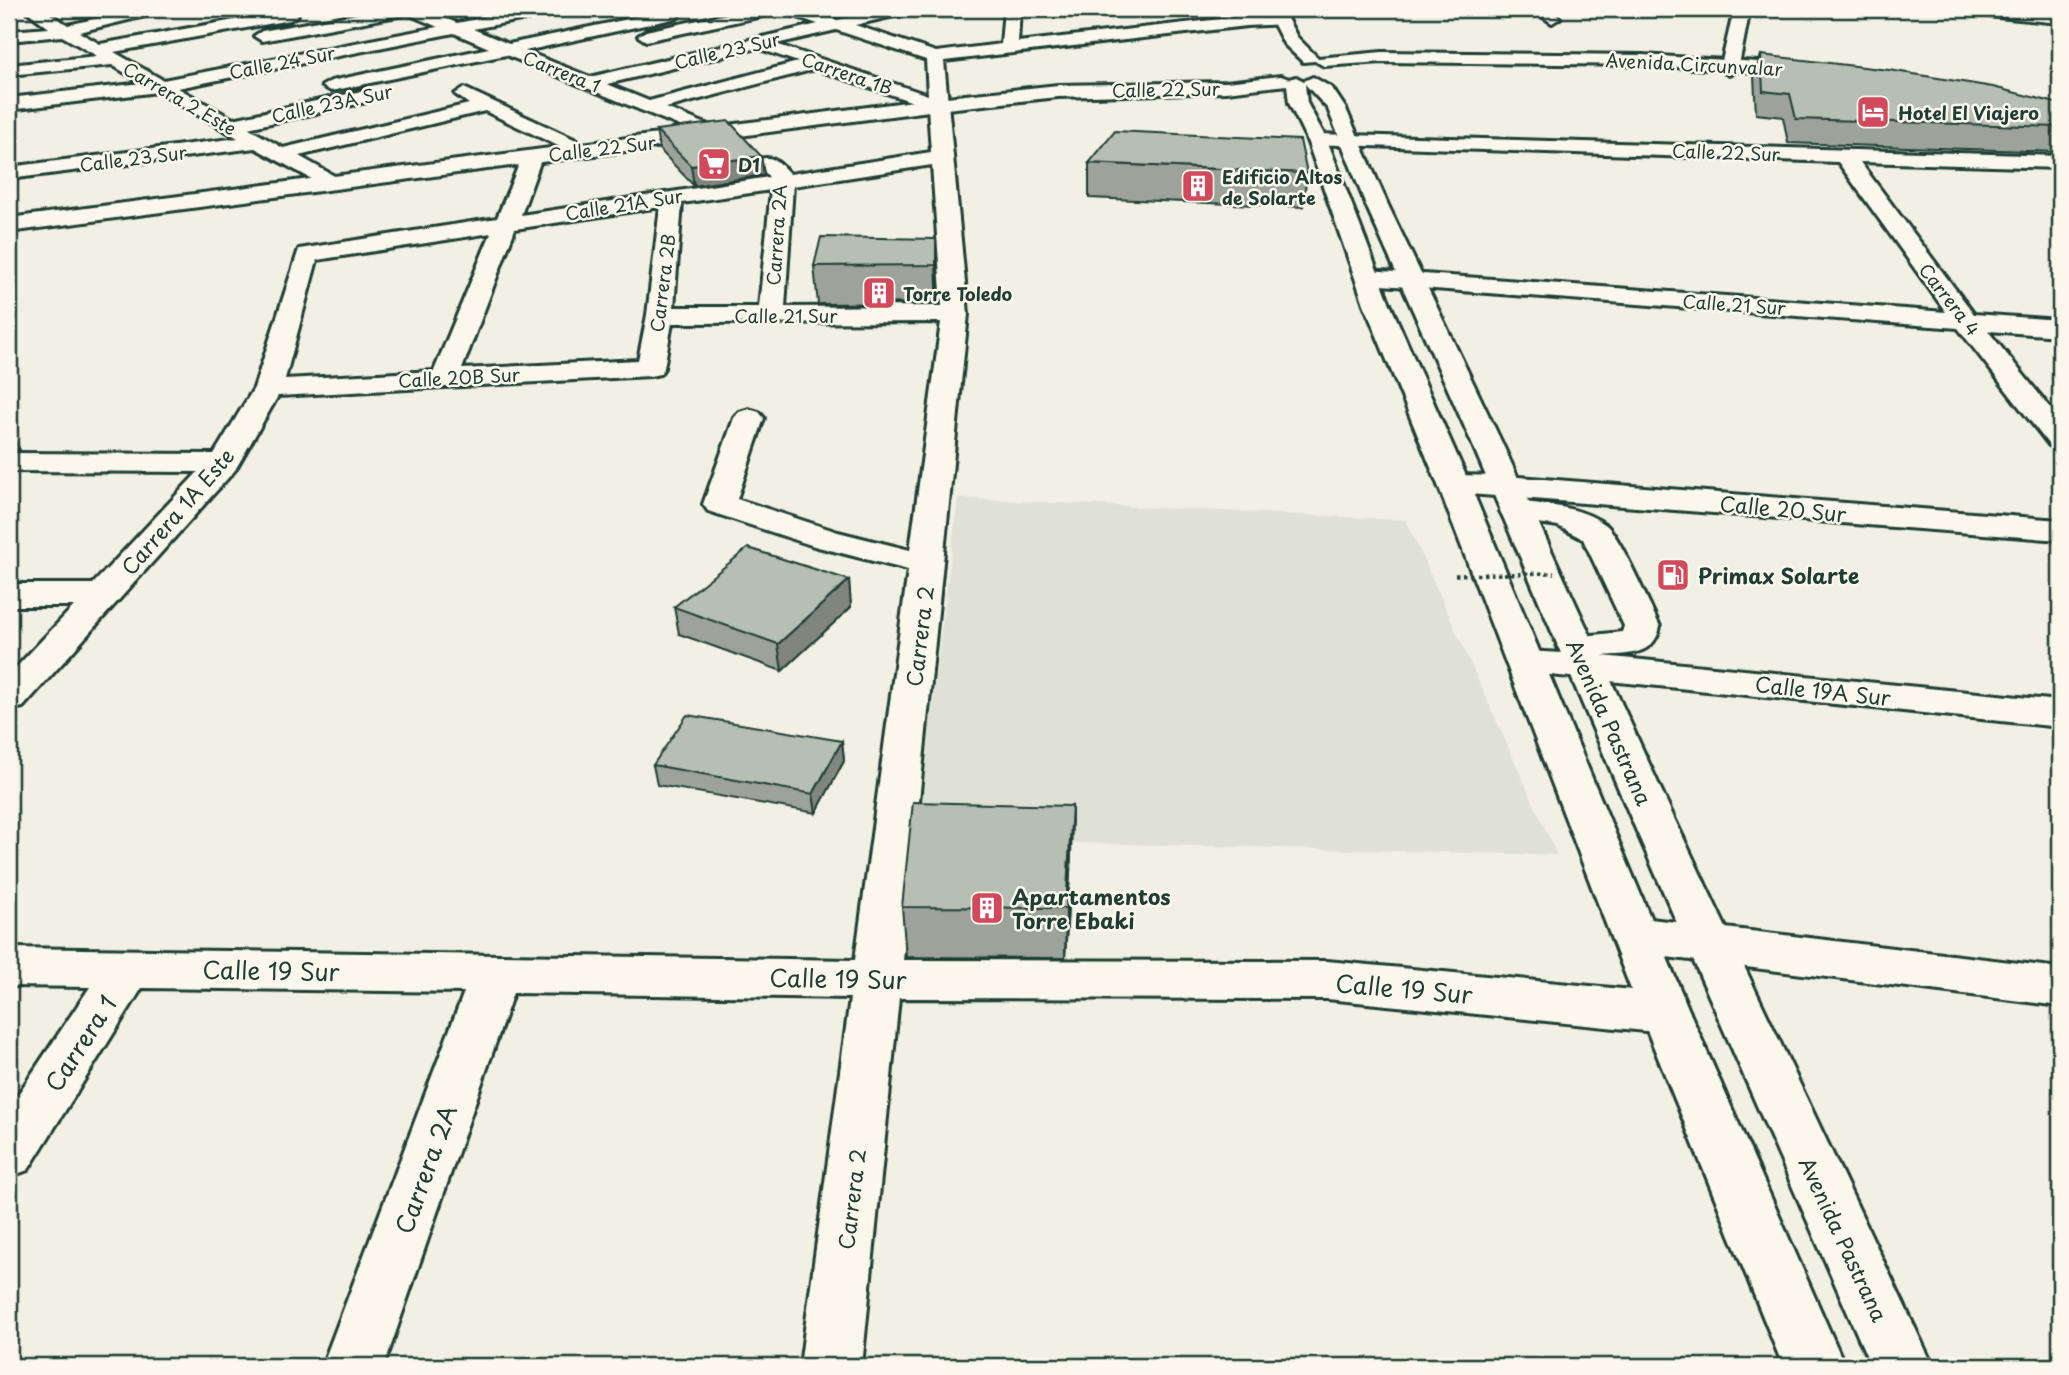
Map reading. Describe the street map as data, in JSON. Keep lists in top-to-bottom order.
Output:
{
  "streets": {
    "main road": [
      "Calle 23 Sur",
      "Calle 24 Sur",
      "Avenida Circunvalar",
      "Carrera 1",
      "Carrera 1B",
      "Calle 22 Sur",
      "Carrera 2 Este",
      "Calle 23A Sur",
      "Calle 21A Sur",
      "Carrera 2A",
      "Carrera 2B",
      "Carrera 4",
      "Calle 21 Sur",
      "Calle 20B Sur",
      "Calle 20 Sur",
      "Carrera 1A Este",
      "Carrera 2",
      "Calle 19A Sur",
      "Avenida Pastrana",
      "Calle 19 Sur"
    ]
  },
  "crossings": [
    ["Calle 23 Sur", "Carrera 1"],
    ["Calle 23 Sur", "Carrera 1B"],
    ["Calle 23 Sur", "Carrera 2 Este"],
    ["Calle 24 Sur", "Carrera 1"],
    ["Calle 24 Sur", "Carrera 2 Este"],
    ["Avenida Circunvalar", "Calle 22 Sur"],
    ["Avenida Circunvalar", "Avenida Pastrana"],
    ["Carrera 1", "Calle 22 Sur"],
    ["Carrera 1", "Calle 19 Sur"],
    ["Carrera 1B", "Calle 22 Sur"],
    ["Carrera 1B", "Carrera 2"],
    ["Calle 22 Sur", "Carrera 2 Este"],
    ["Calle 22 Sur", "Carrera 2A"],
    ["Calle 22 Sur", "Carrera 4"],
    ["Calle 22 Sur", "Carrera 2"],
    ["Calle 22 Sur", "Avenida Pastrana"],
    ["Carrera 2 Este", "Calle 23A Sur"],
    ["Calle 21A Sur", "Carrera 2A"],
    ["Calle 21A Sur", "Carrera 2B"],
    ["Calle 21A Sur", "Carrera 1A Este"],
    ["Calle 21A Sur", "Carrera 2"],
    ["Carrera 2A", "Calle 21 Sur"],
    ["Carrera 2A", "Calle 19 Sur"],
    ["Carrera 2B", "Calle 21 Sur"],
    ["Carrera 2B", "Calle 20B Sur"],
    ["Carrera 4", "Calle 21 Sur"],
    ["Calle 21 Sur", "Carrera 2"],
    ["Calle 21 Sur", "Avenida Pastrana"],
    ["Calle 20B Sur", "Carrera 1A Este"],
    ["Calle 20 Sur", "Avenida Pastrana"],
    ["Carrera 2", "Calle 19 Sur"],
    ["Calle 19A Sur", "Avenida Pastrana"],
    ["Avenida Pastrana", "Calle 19 Sur"]
  ],
  "places": {
    "hotel": ["Hotel El Viajero"],
    "supermarket": ["D1"],
    "building": ["Edificio Altos de Solarte", "Torre Toledo", "Apartamentos Torre Ebaki"],
    "fuel station": ["Primax Solarte"]
  }
}
